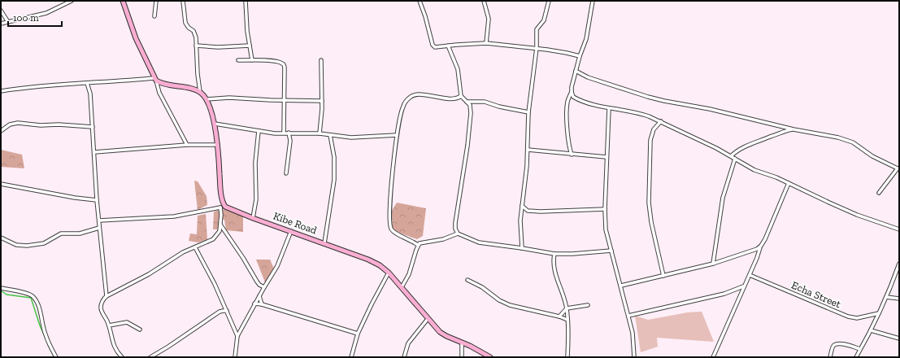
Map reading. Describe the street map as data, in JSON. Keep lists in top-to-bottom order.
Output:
{
  "streets": {
    "street": ["Kibe Road", "Echa Street"]
  },
  "scale_bar": "100 m"
}
